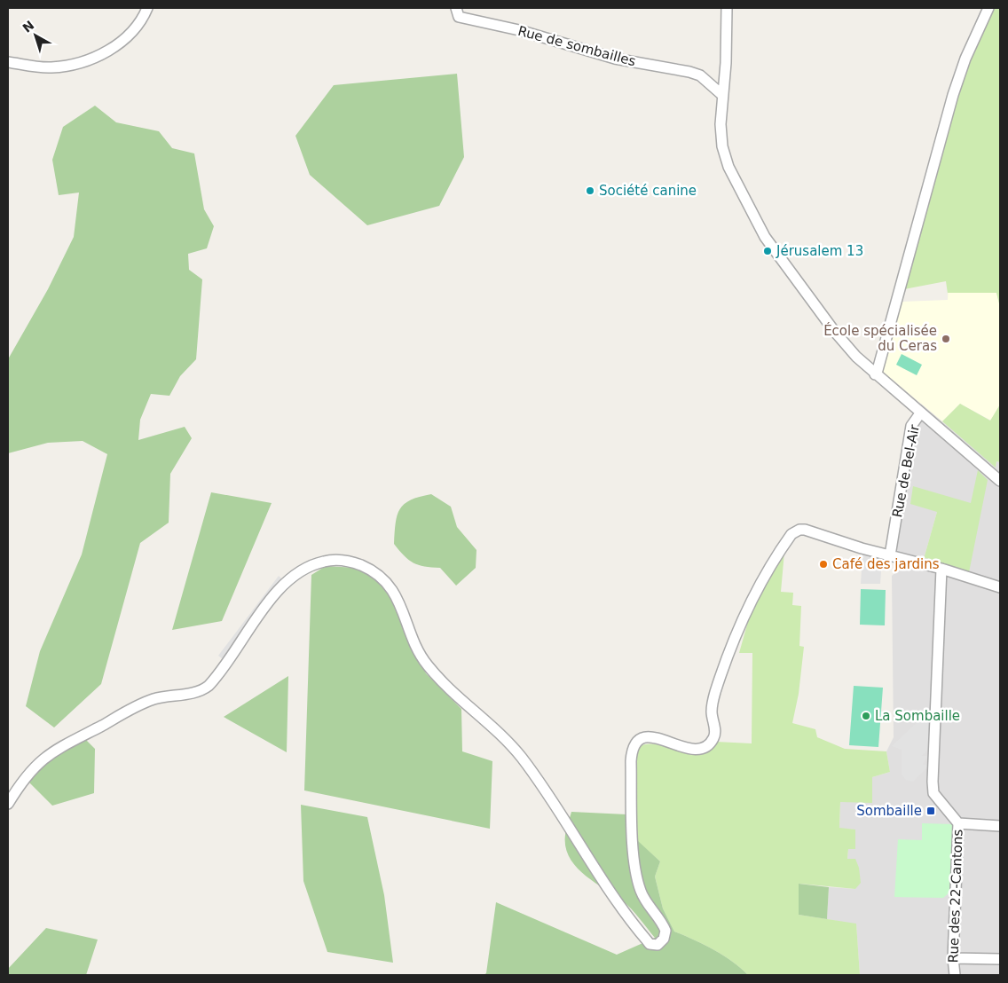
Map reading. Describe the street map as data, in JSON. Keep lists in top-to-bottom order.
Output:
{
  "streets": {
    "street": ["Rue de sombailles", "Rue de Bel-Air", "Rue des 22-Cantons"]
  },
  "places": {
    "other": [
      "Société canine",
      "Jérusalem 13",
      "École spécialisée du Ceras",
      "Café des jardins",
      "La Sombaille"
    ],
    "transit": ["Sombaille"]
  },
  "north": "top left"
}
